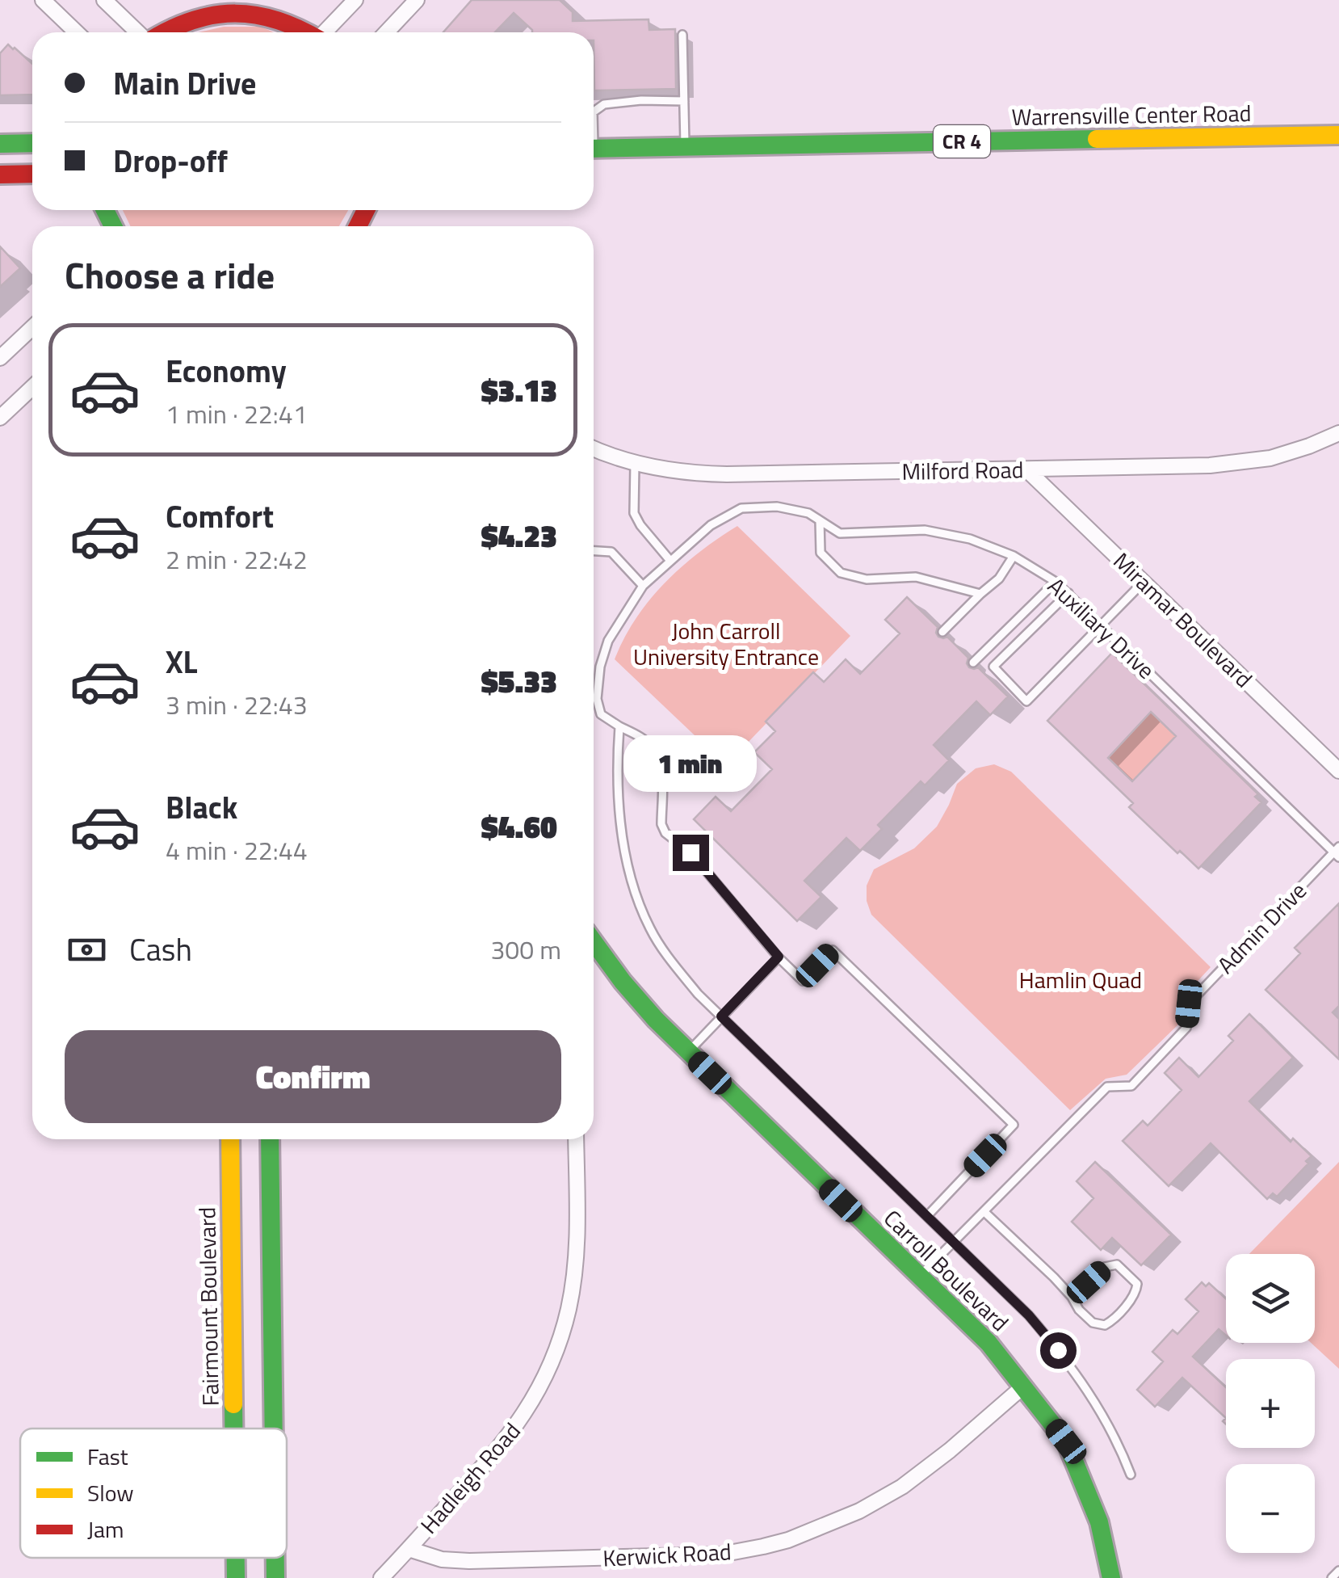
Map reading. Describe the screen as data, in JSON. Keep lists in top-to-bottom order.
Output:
{
  "streets": {
    "main road": [
      "Warrensville Center Road",
      "CR 4",
      "Carroll Boulevard",
      "Fairmount Boulevard"
    ],
    "street": [
      "Milford Road",
      "Miramar Boulevard",
      "Hadleigh Road",
      "Kerwick Road"
    ],
    "lane": ["Auxiliary Drive", "Admin Drive"]
  },
  "crossings": [
    ["Milford Road", "Miramar Boulevard"],
    ["Auxiliary Drive", "Admin Drive"],
    ["Admin Drive", "Carroll Boulevard"],
    ["Carroll Boulevard", "Kerwick Road"],
    ["Hadleigh Road", "Kerwick Road"]
  ],
  "parks": ["John Carroll University Entrance", "Hamlin Quad"],
  "legend": ["Fast", "Slow", "Jam"],
  "page": {
    "banner": ["Main Drive", "Drop-off"],
    "heading": "Choose a ride",
    "list": [
      {
        "name": "Economy",
        "note": "1 min · 22:41",
        "value": "$3.13"
      },
      {
        "name": "Comfort",
        "note": "2 min · 22:42",
        "value": "$4.23"
      },
      {
        "name": "XL",
        "note": "3 min · 22:43",
        "value": "$5.33"
      },
      {
        "name": "Black",
        "note": "4 min · 22:44",
        "value": "$4.60"
      }
    ],
    "bubble": "1 min",
    "pay": ["Cash", "300 m"],
    "buttons": "Confirm",
    "map_buttons": ["+", "−"]
  }
}
